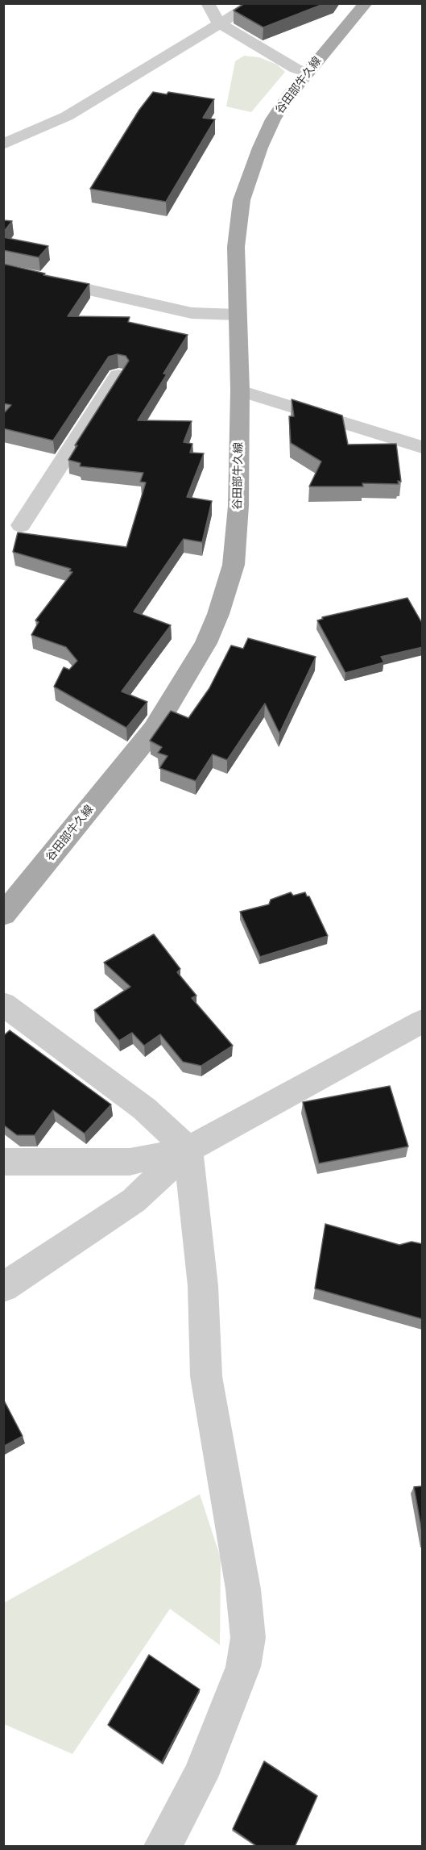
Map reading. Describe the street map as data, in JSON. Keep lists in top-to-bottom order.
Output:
{
  "streets": {
    "main road": ["谷田部牛久線"]
  }
}
